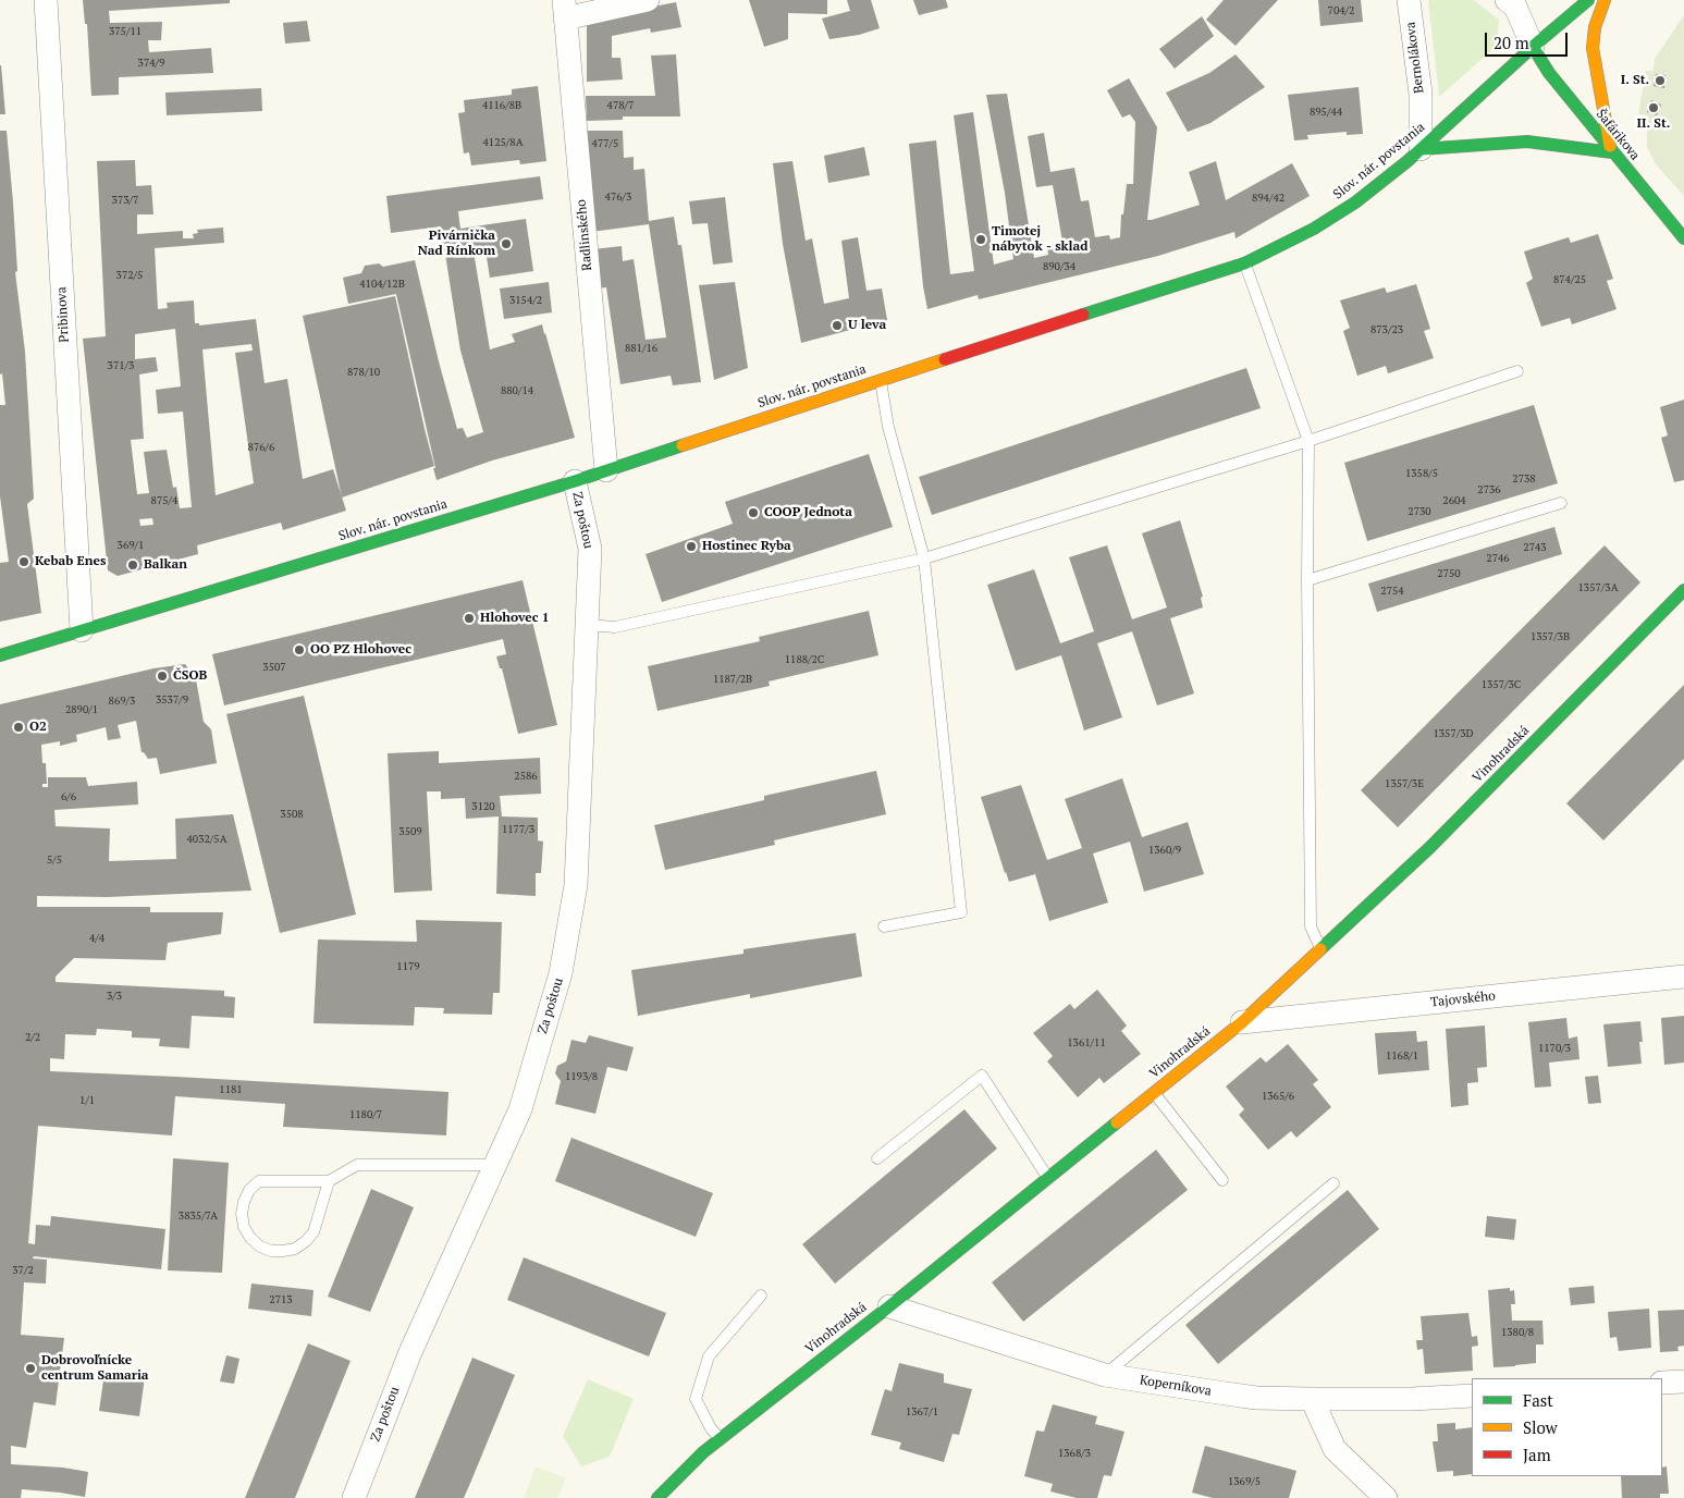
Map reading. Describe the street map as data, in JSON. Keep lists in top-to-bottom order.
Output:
{
  "streets": {
    "main road": ["Šafárikova", "Slov. nár. povstania", "Vinohradská"],
    "street": [
      "Bernolákova",
      "Radlinského",
      "Pribinova",
      "Za poštou",
      "Tajovského",
      "Koperníkova"
    ]
  },
  "crossings": [
    ["Bernolákova", "Slov. nár. povstania"],
    ["Šafárikova", "Slov. nár. povstania"],
    ["Slov. nár. povstania", "Radlinského"],
    ["Slov. nár. povstania", "Pribinova"],
    ["Slov. nár. povstania", "Za poštou"],
    ["Vinohradská", "Tajovského"],
    ["Vinohradská", "Koperníkova"]
  ],
  "places": [
    "I. St.",
    "II. St.",
    "Timotej nábytok - sklad",
    "Pivárnička Nad Rínkom",
    "U leva",
    "COOP Jednota",
    "Hostinec Ryba",
    "Kebab Enes",
    "Balkan",
    "Hlohovec 1",
    "OO PZ Hlohovec",
    "ČSOB",
    "O2",
    "Dobrovoľnícke centrum Samaria"
  ],
  "house_numbers": [
    "704/2",
    "375/11",
    "374/9",
    "4116/8B",
    "478/7",
    "895/44",
    "4125/8A",
    "477/5",
    "476/3",
    "894/42",
    "373/7",
    "890/34",
    "372/5",
    "874/25",
    "4104/12B",
    "3154/2",
    "873/23",
    "881/16",
    "371/3",
    "878/10",
    "880/14",
    "876/6",
    "1358/5",
    "2738",
    "2736",
    "875/4",
    "2604",
    "2730",
    "369/1",
    "2743",
    "2746",
    "2750",
    "1357/3A",
    "2754",
    "1357/3B",
    "1188/2C",
    "3507",
    "1187/2B",
    "1357/3C",
    "3537/9",
    "869/3",
    "2890/1",
    "1357/3D",
    "2586",
    "1357/3E",
    "6/6",
    "3120",
    "3508",
    "1177/3",
    "3509",
    "4032/5A",
    "1360/9",
    "5/5",
    "4/4",
    "1179",
    "3/3",
    "2/2",
    "1361/11",
    "1170/3",
    "1168/1",
    "1193/8",
    "1181",
    "1365/6",
    "1/1",
    "1180/7",
    "3835/7A",
    "37/2",
    "2713",
    "1380/8",
    "1367/1",
    "1368/3",
    "1369/5"
  ],
  "legend": ["Fast", "Slow", "Jam"],
  "scale_bar": "20 m"
}
